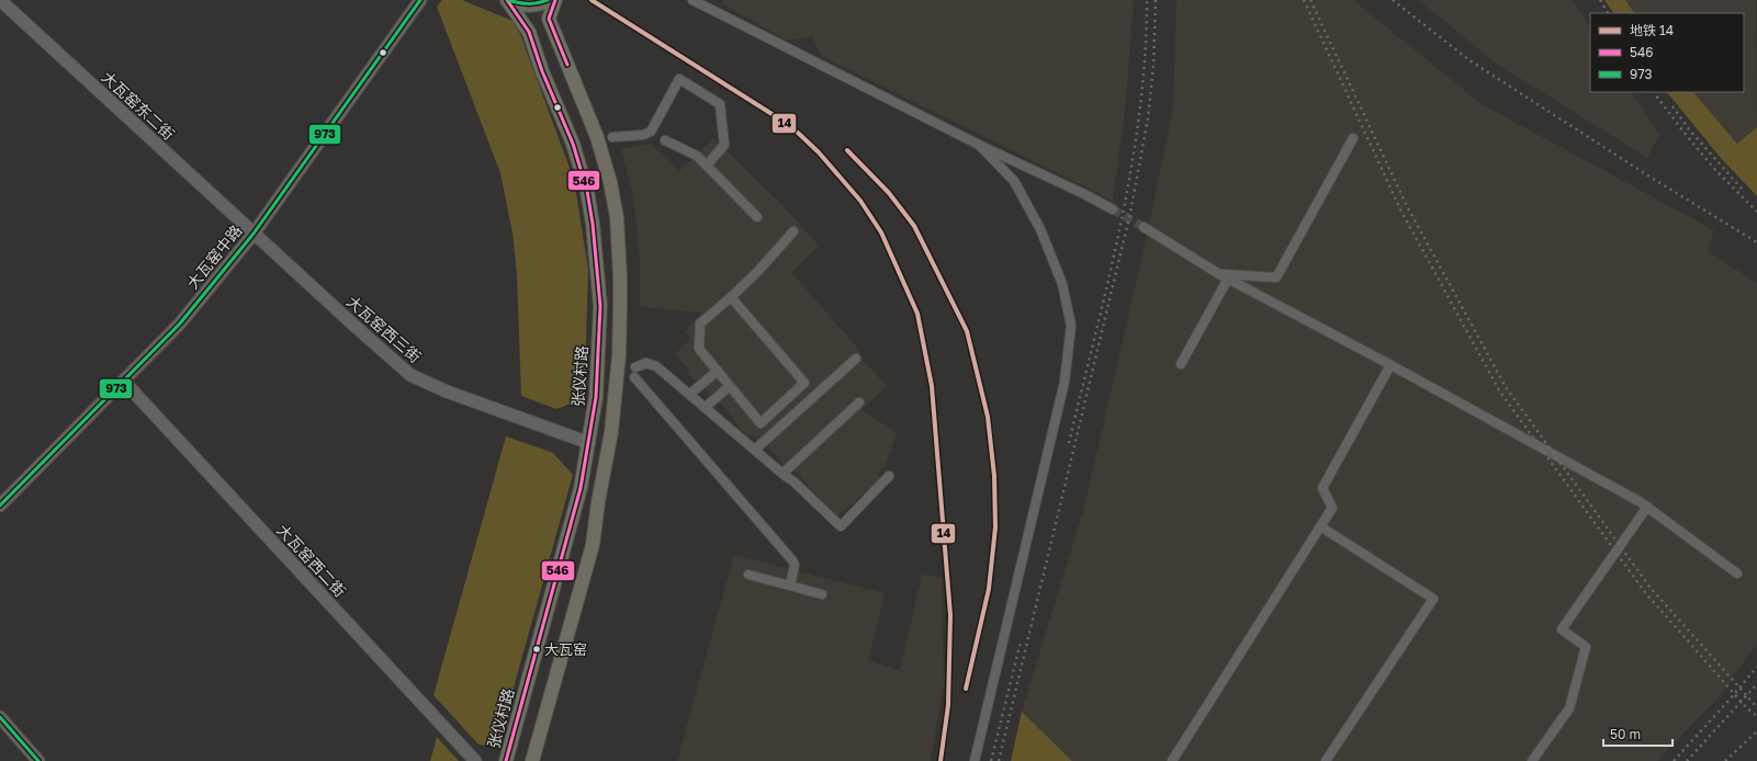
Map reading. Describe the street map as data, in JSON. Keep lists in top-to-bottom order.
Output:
{
  "streets": {
    "main road": ["张仪村路"],
    "street": [
      "大瓦窑东二街",
      "大瓦窑中路",
      "大瓦窑西三街",
      "大瓦窑西二街"
    ]
  },
  "crossings": [
    ["大瓦窑东二街", "大瓦窑中路"],
    ["大瓦窑东二街", "大瓦窑西三街"],
    ["大瓦窑中路", "大瓦窑西三街"],
    ["大瓦窑中路", "大瓦窑西二街"],
    ["大瓦窑西三街", "张仪村路"]
  ],
  "places": ["大瓦窑"],
  "lines": ["metro line 14", "transit line 546", "transit line 973"],
  "legend": ["地铁 14", "546", "973"],
  "scale_bar": "50 m"
}
